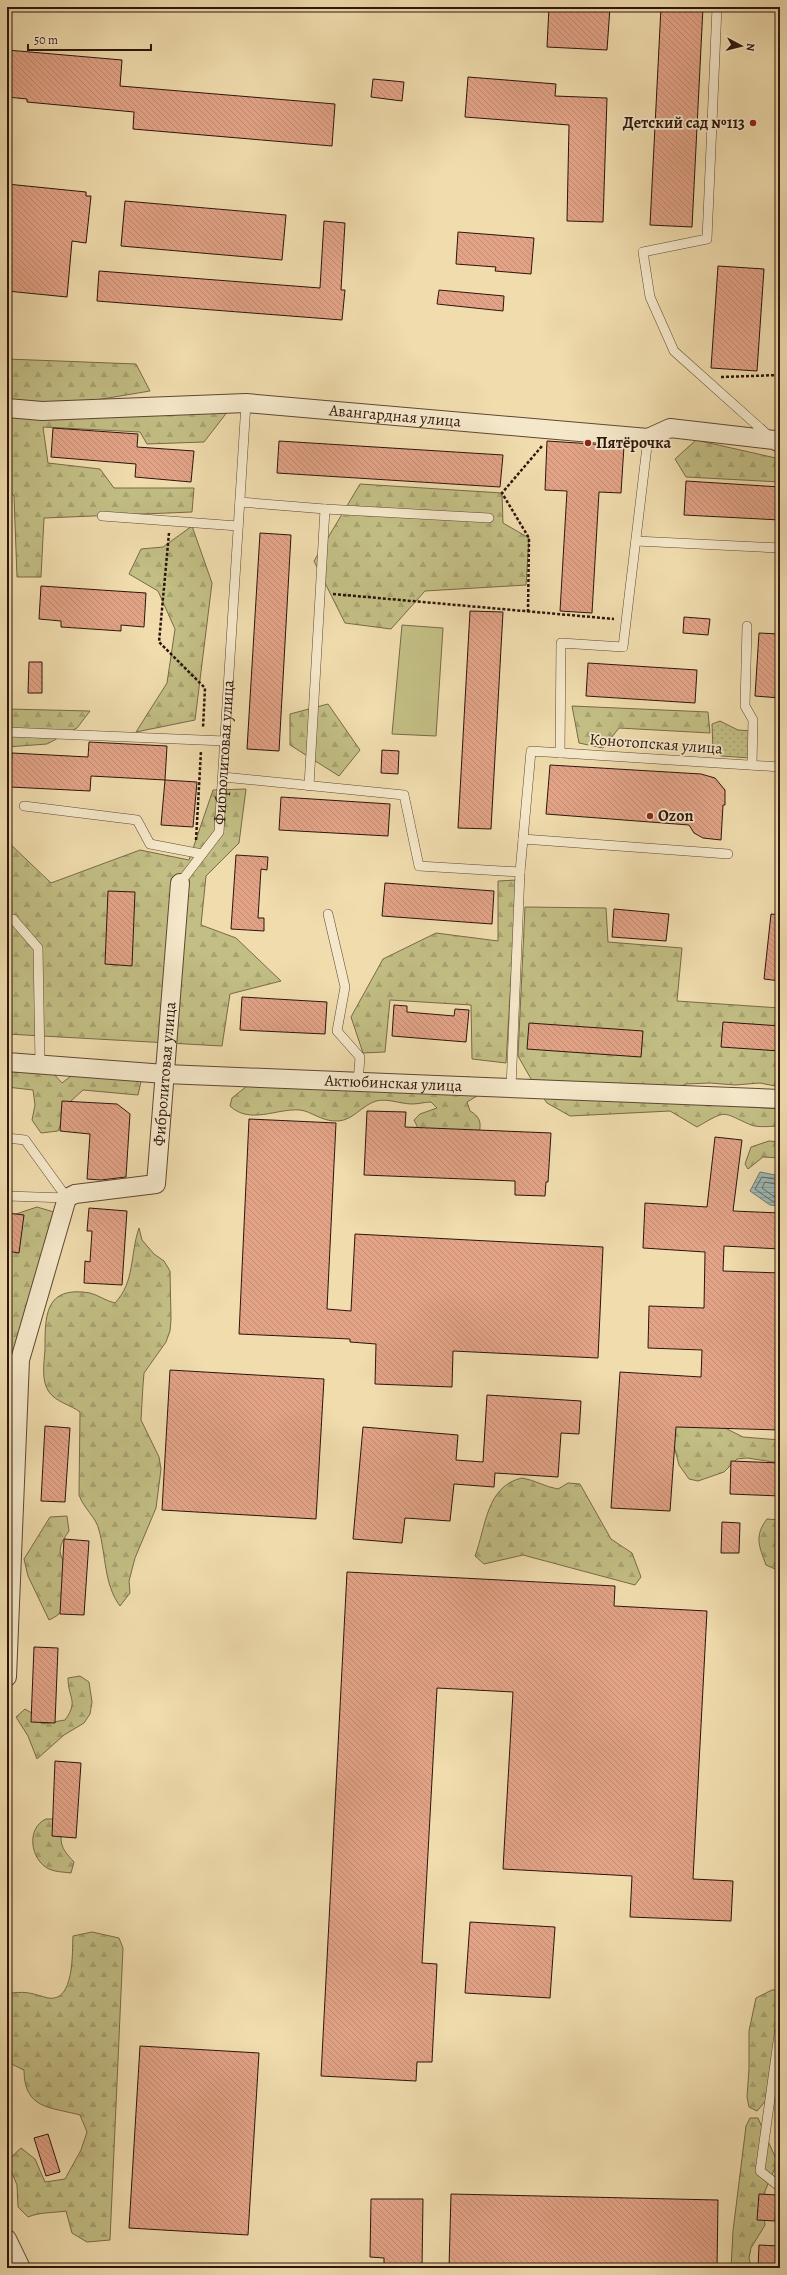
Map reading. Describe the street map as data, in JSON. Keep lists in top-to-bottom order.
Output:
{
  "streets": {
    "street": ["Авангардная улица", "Фибролитовая улица", "Актюбинская улица"],
    "lane": ["Конотопская улица"]
  },
  "crossings": [
    ["Авангардная улица", "Фибролитовая улица"],
    ["Фибролитовая улица", "Актюбинская улица"]
  ],
  "places": ["Детский сад №113", "Пятёрочка", "Ozon"],
  "scale_bar": "50 m",
  "north": "right"
}
